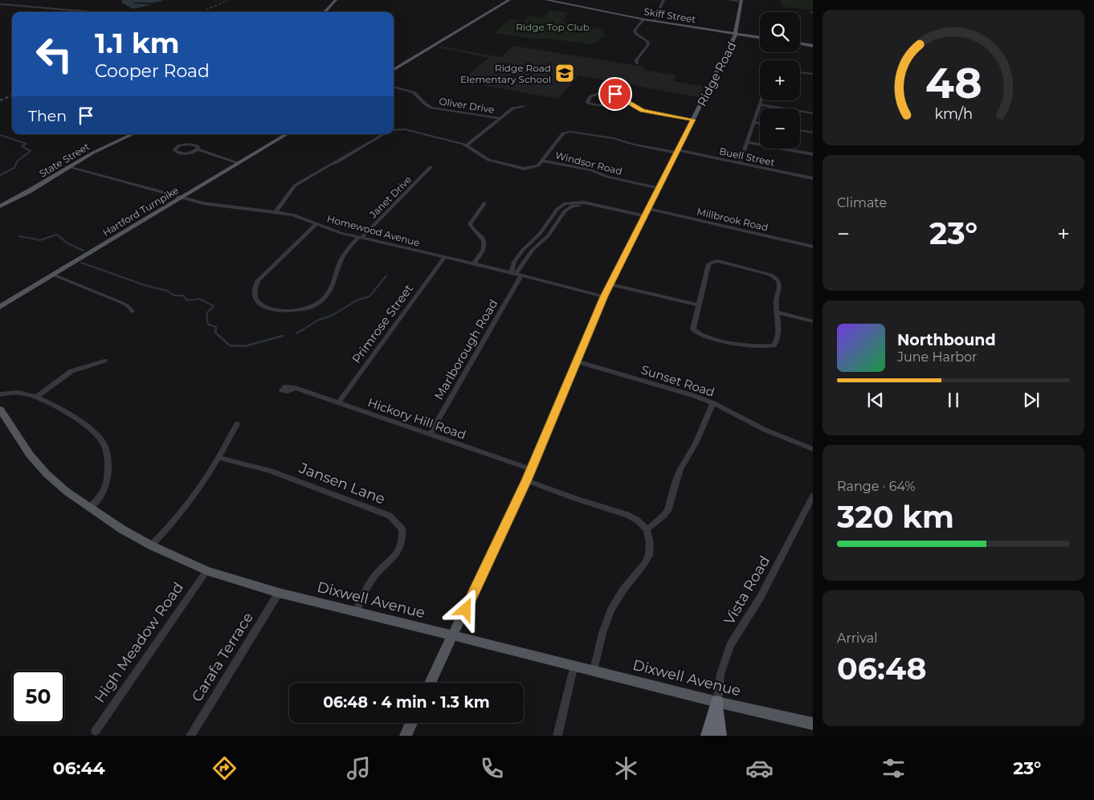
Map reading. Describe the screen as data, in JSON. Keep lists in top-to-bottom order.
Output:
{
  "streets": {
    "main road": [
      "Skiff Street",
      "Ridge Road",
      "State Street",
      "Hartford Turnpike",
      "Dixwell Avenue"
    ],
    "street": [
      "Oliver Drive",
      "Buell Street",
      "Windsor Road",
      "Janet Drive",
      "Millbrook Road",
      "Homewood Avenue",
      "Primrose Street",
      "Marlborough Road",
      "Sunset Road",
      "Hickory Hill Road",
      "Jansen Lane",
      "Vista Road",
      "High Meadow Road",
      "Carafa Terrace"
    ]
  },
  "crossings": [
    ["Skiff Street", "Ridge Road"],
    ["Ridge Road", "Buell Street"],
    ["Ridge Road", "Windsor Road"],
    ["Ridge Road", "Millbrook Road"],
    ["Ridge Road", "Homewood Avenue"],
    ["Ridge Road", "Sunset Road"],
    ["Ridge Road", "Hickory Hill Road"],
    ["Ridge Road", "Dixwell Avenue"],
    ["Buell Street", "Windsor Road"],
    ["State Street", "Homewood Avenue"],
    ["Janet Drive", "Homewood Avenue"],
    ["Hartford Turnpike", "Homewood Avenue"],
    ["Homewood Avenue", "Primrose Street"],
    ["Homewood Avenue", "Marlborough Road"],
    ["Primrose Street", "Hickory Hill Road"],
    ["Marlborough Road", "Hickory Hill Road"],
    ["Jansen Lane", "Dixwell Avenue"],
    ["Vista Road", "Dixwell Avenue"],
    ["Dixwell Avenue", "High Meadow Road"],
    ["Dixwell Avenue", "Carafa Terrace"]
  ],
  "parks": ["Ridge Top Club"],
  "places": {
    "school or university": ["Ridge Road Elementary School"]
  },
  "page": {
    "map_buttons": ["+", "−"],
    "turn": ["1.1 km", "Cooper Road"],
    "then": "Then",
    "tile": [
      "Climate",
      ["Range · 64%", "320 km"],
      ["Arrival", "06:48"]
    ],
    "heat": ["−", "23°", "+"],
    "song": ["Northbound", "June Harbor"],
    "limit": "50",
    "trip": "06:48 · 4 min · 1.3 km",
    "tabs": ["06:44", "23°"],
    "gauge": ["48", "km/h"]
  }
}
